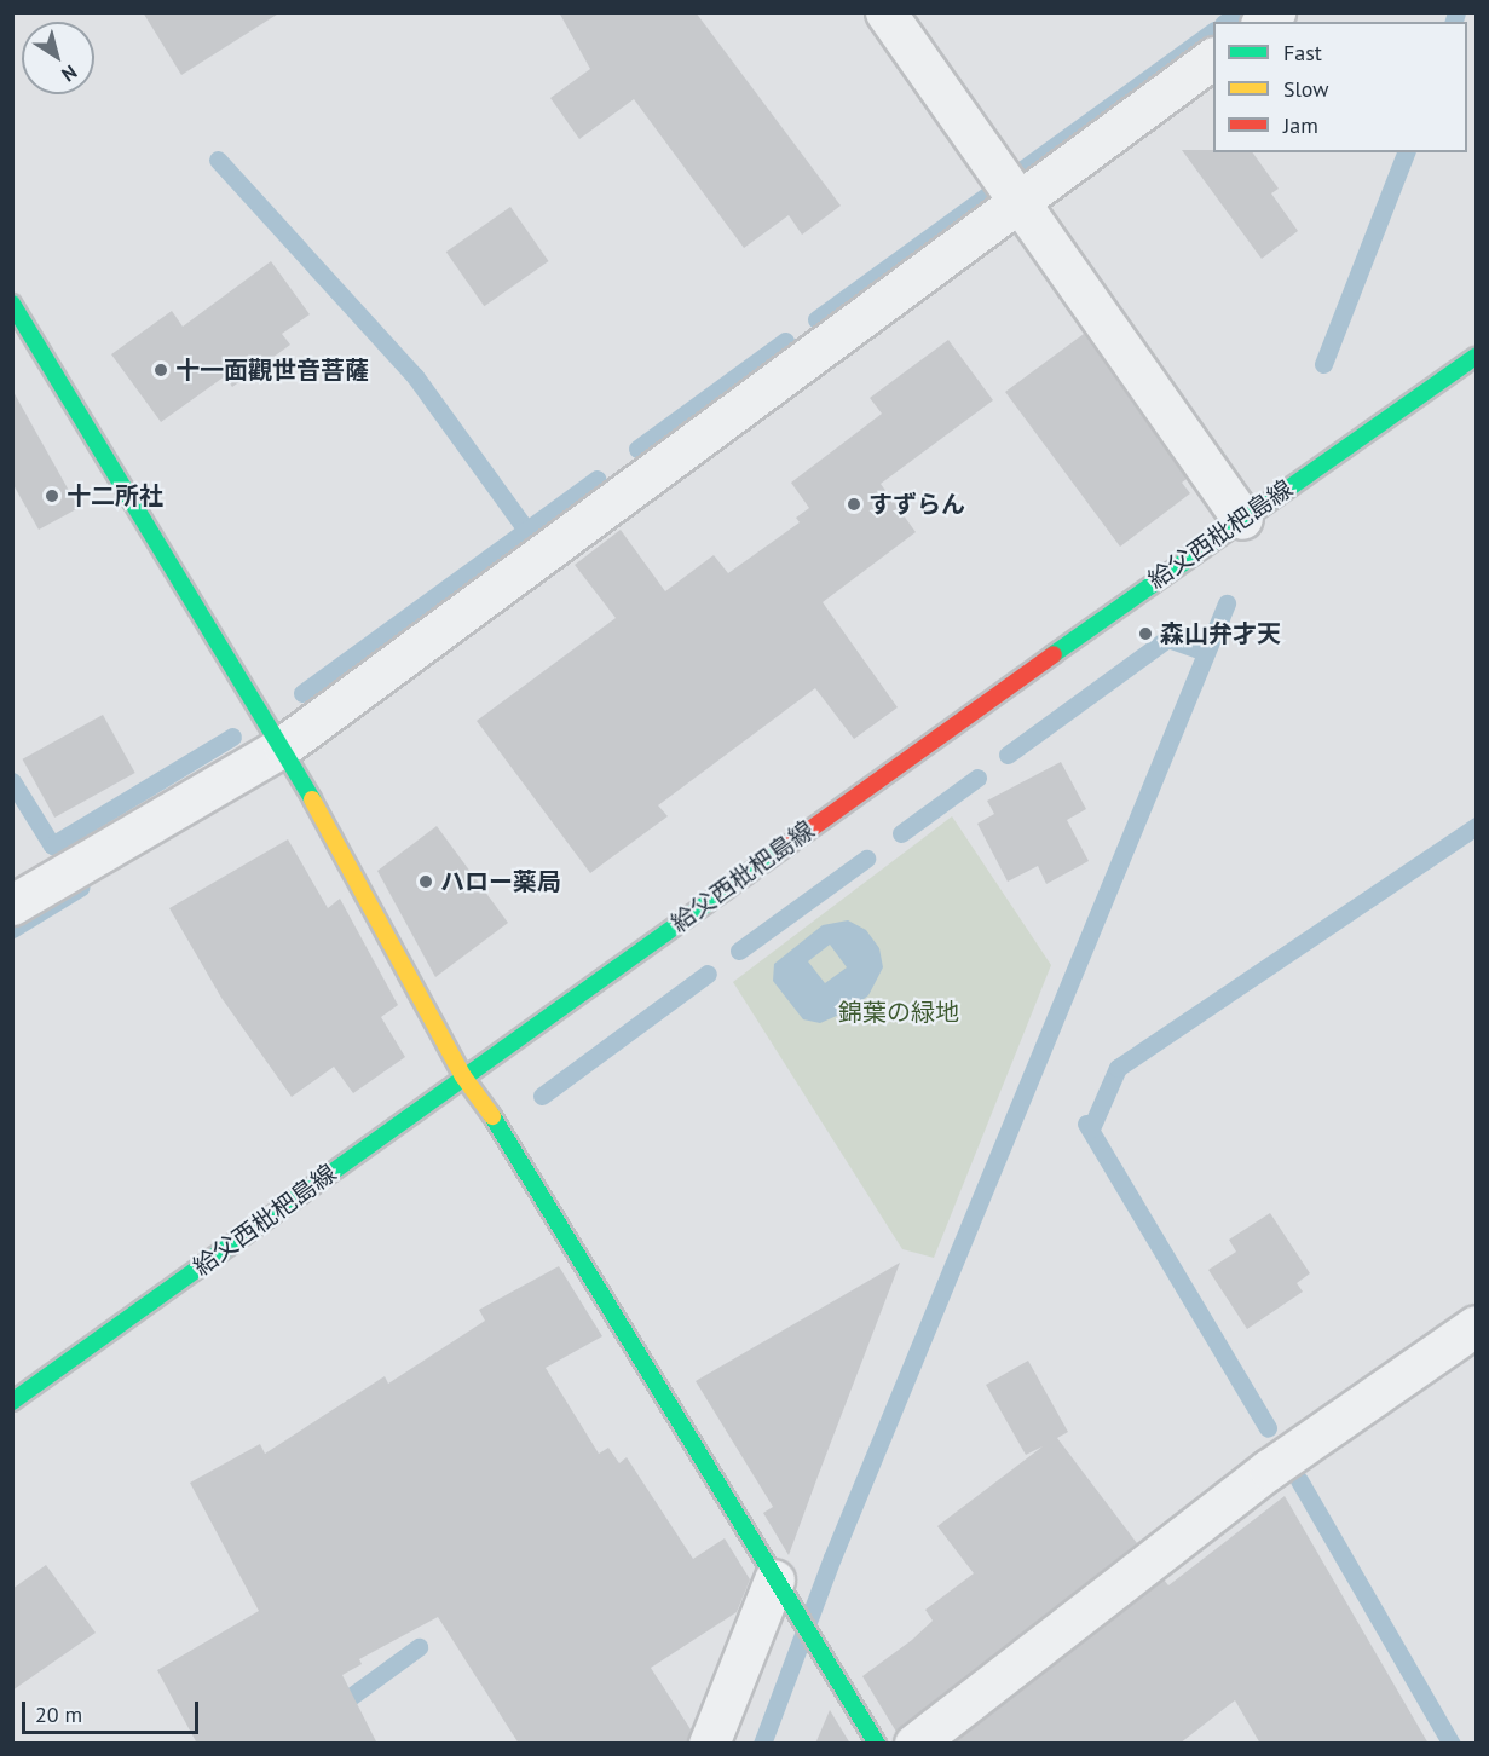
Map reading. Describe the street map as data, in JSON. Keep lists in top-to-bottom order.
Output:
{
  "streets": {
    "main road": ["給父西枇杷島線"]
  },
  "parks": ["錦葉の緑地"],
  "places": [
    "十一面觀世音菩薩",
    "十二所社",
    "すずらん",
    "森山弁才天",
    "ハロー薬局"
  ],
  "legend": ["Fast", "Slow", "Jam"],
  "scale_bar": "20 m",
  "north": "bottom right"
}
